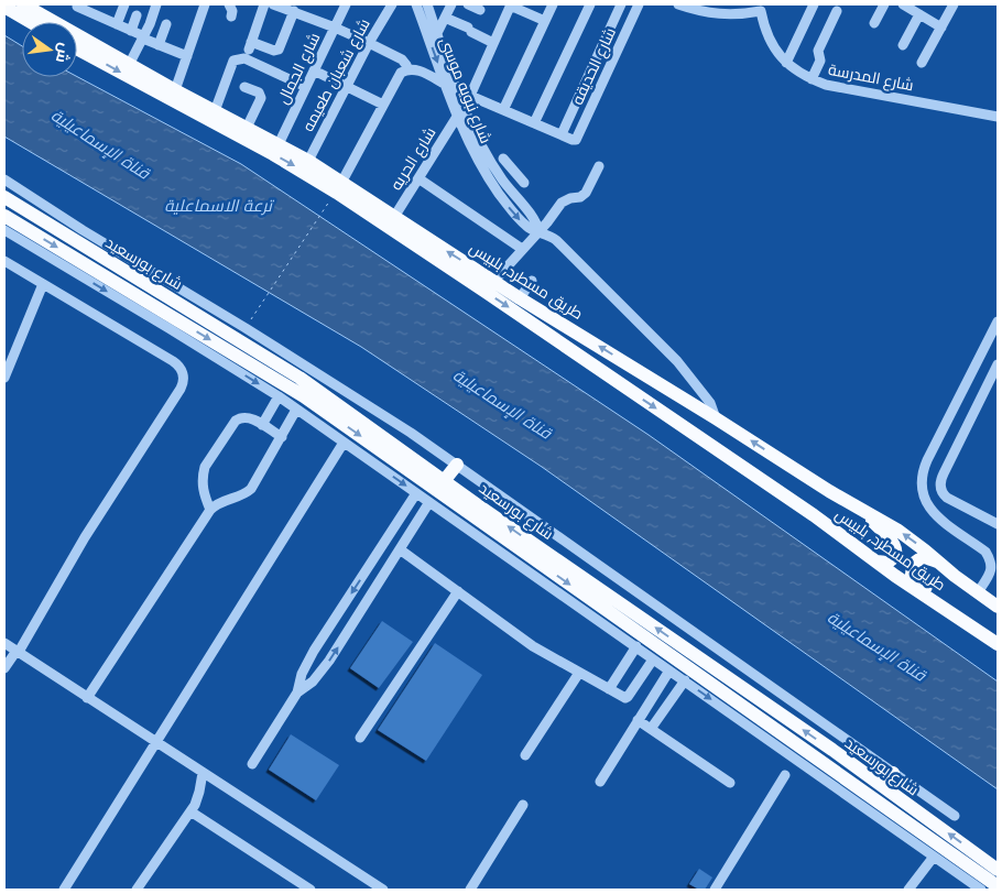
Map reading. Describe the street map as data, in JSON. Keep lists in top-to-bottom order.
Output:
{
  "streets": {
    "main road": ["شارع بورسعيد", "طريق مسطرد, بلبيس"],
    "street": [
      "شارع الحديقه",
      "شارع الجمال",
      "شارع شعبان طعيمه",
      "شارع المدرسة",
      "شارع نبويه موسى",
      "شارع الحريه"
    ]
  },
  "crossings": [
    ["شارع الجمال", "طريق مسطرد, بلبيس"],
    ["شارع شعبان طعيمه", "طريق مسطرد, بلبيس"],
    ["شارع نبويه موسى", "شارع الحريه"],
    ["شارع نبويه موسى", "طريق مسطرد, بلبيس"],
    ["شارع الحريه", "طريق مسطرد, بلبيس"]
  ],
  "water": ["قناة الإسماعيلية", "ترعة الاسماعلية"],
  "north": "right"
}
